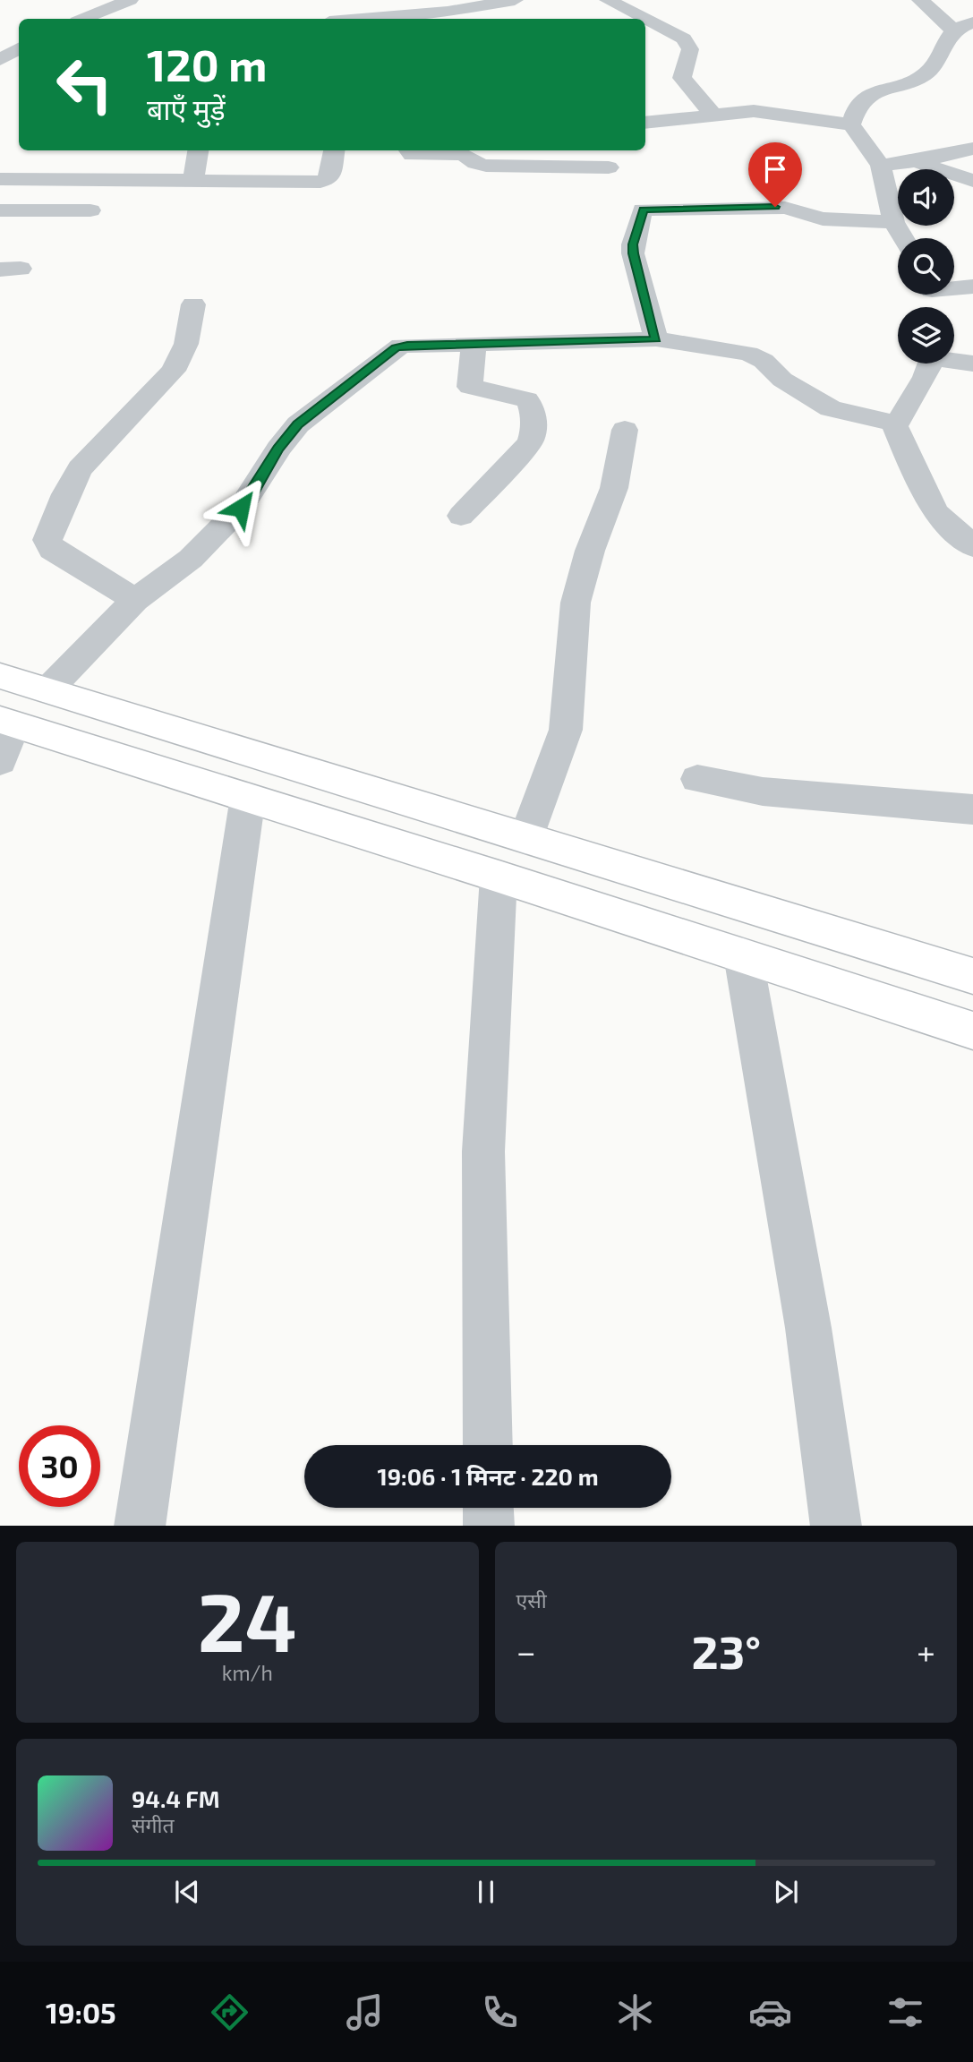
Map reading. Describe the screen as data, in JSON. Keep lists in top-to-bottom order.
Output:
{
  "page": {
    "turn": ["120 m", "बाएँ मुड़ें"],
    "limit": "30",
    "trip": "19:06 · 1 मिनट · 220 m",
    "tile": [
      ["24", "km/h"],
      "एसी"
    ],
    "heat": ["−", "23°", "+"],
    "song": ["94.4 FM", "संगीत"],
    "tabs": "19:05"
  }
}
